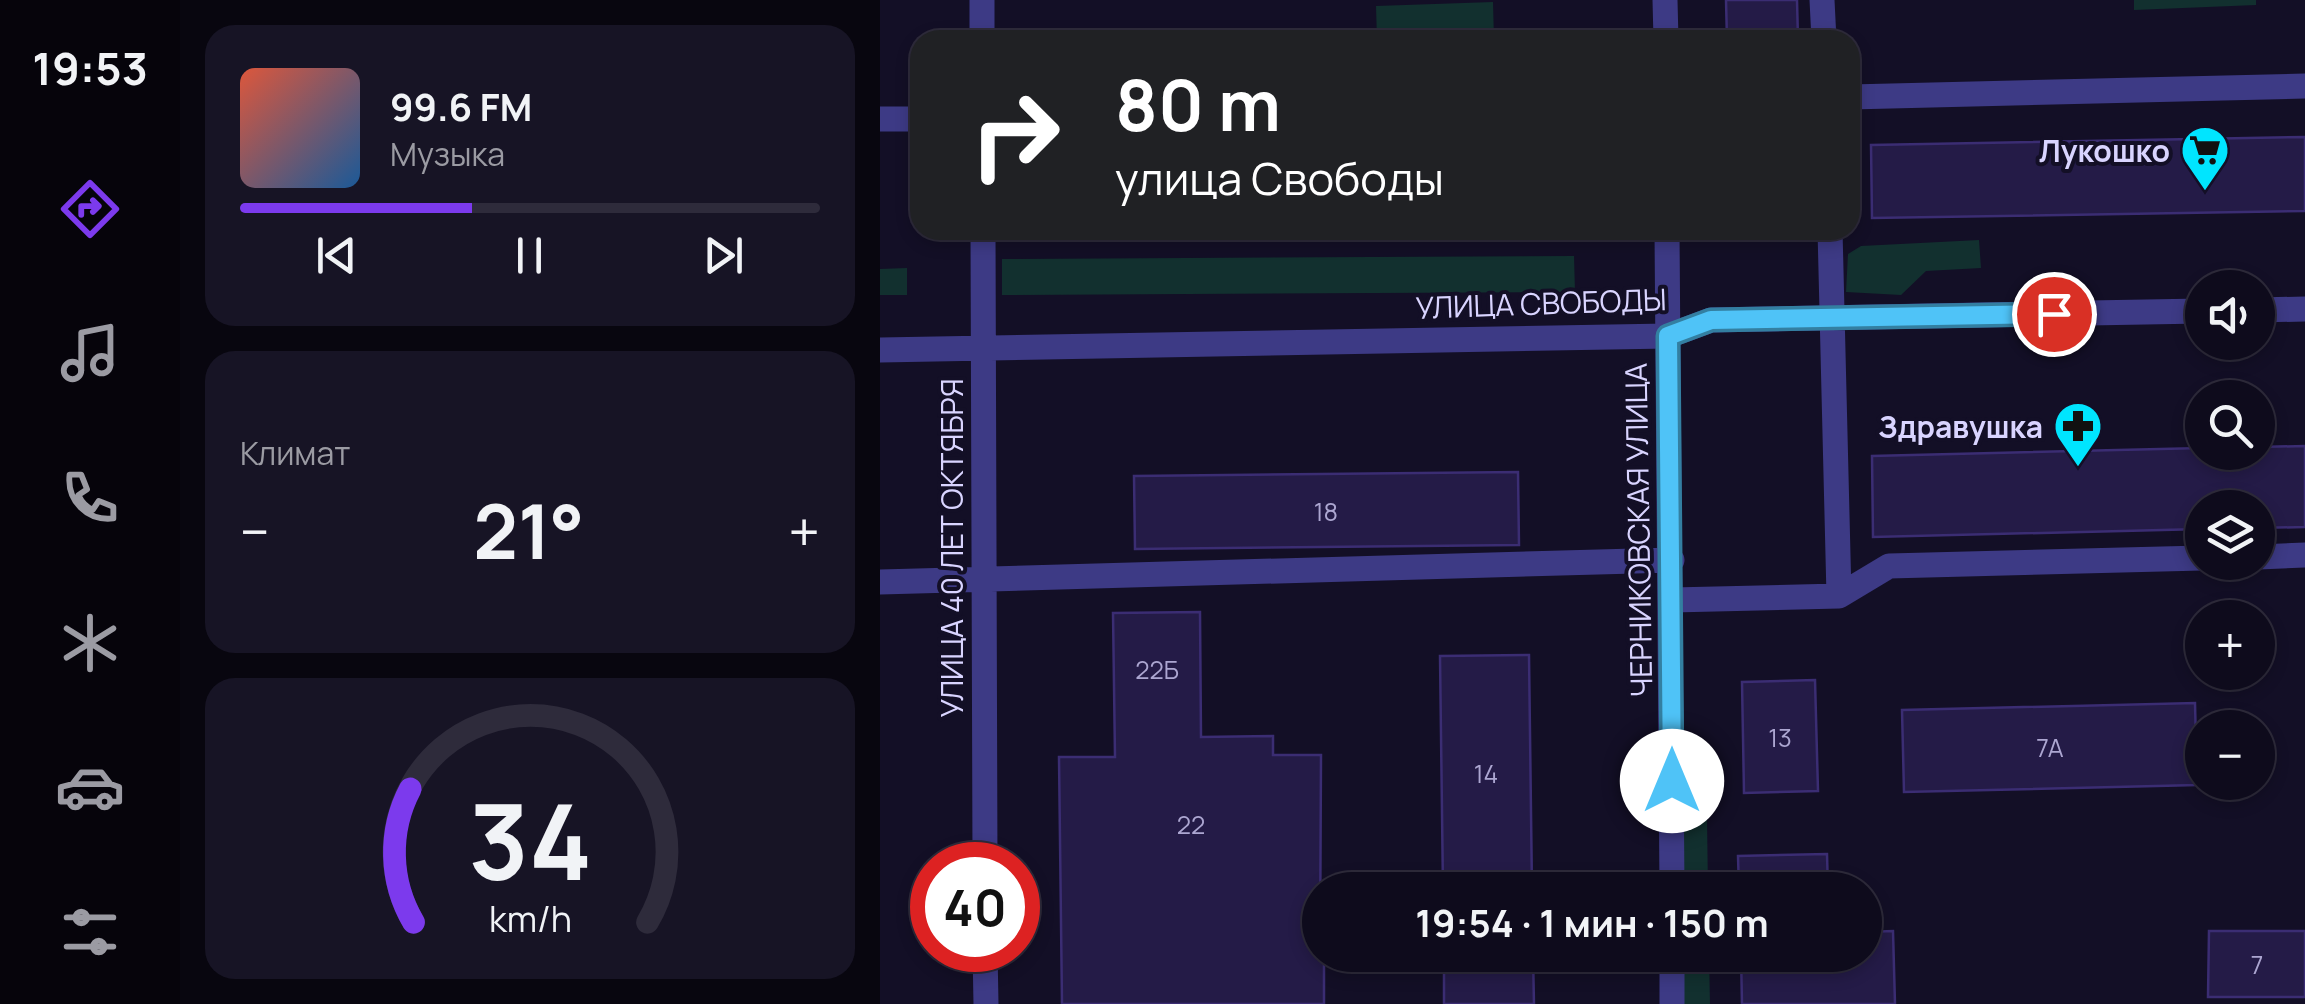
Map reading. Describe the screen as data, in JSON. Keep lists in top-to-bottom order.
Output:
{
  "streets": {
    "street": ["УЛИЦА СВОБОДЫ", "ЧЕРНИКОВСКАЯ УЛИЦА", "УЛИЦА 40 ЛЕТ ОКТЯБРЯ"]
  },
  "crossings": [
    ["УЛИЦА СВОБОДЫ", "ЧЕРНИКОВСКАЯ УЛИЦА"],
    ["УЛИЦА СВОБОДЫ", "УЛИЦА 40 ЛЕТ ОКТЯБРЯ"]
  ],
  "places": {
    "supermarket": ["Лукошко"],
    "pharmacy": ["Здравушка"]
  },
  "house_numbers": [
    "18",
    "22Б",
    "13",
    "7А",
    "14",
    "22",
    "7"
  ],
  "page": {
    "tabs": "19:53",
    "turn": ["80 m", "улица Свободы"],
    "song": ["99.6 FM", "Музыка"],
    "map_buttons": ["+", "−"],
    "tile": "Климат",
    "heat": ["−", "21°", "+"],
    "limit": "40",
    "trip": "19:54 · 1 мин · 150 m",
    "gauge": ["34", "km/h"]
  }
}
